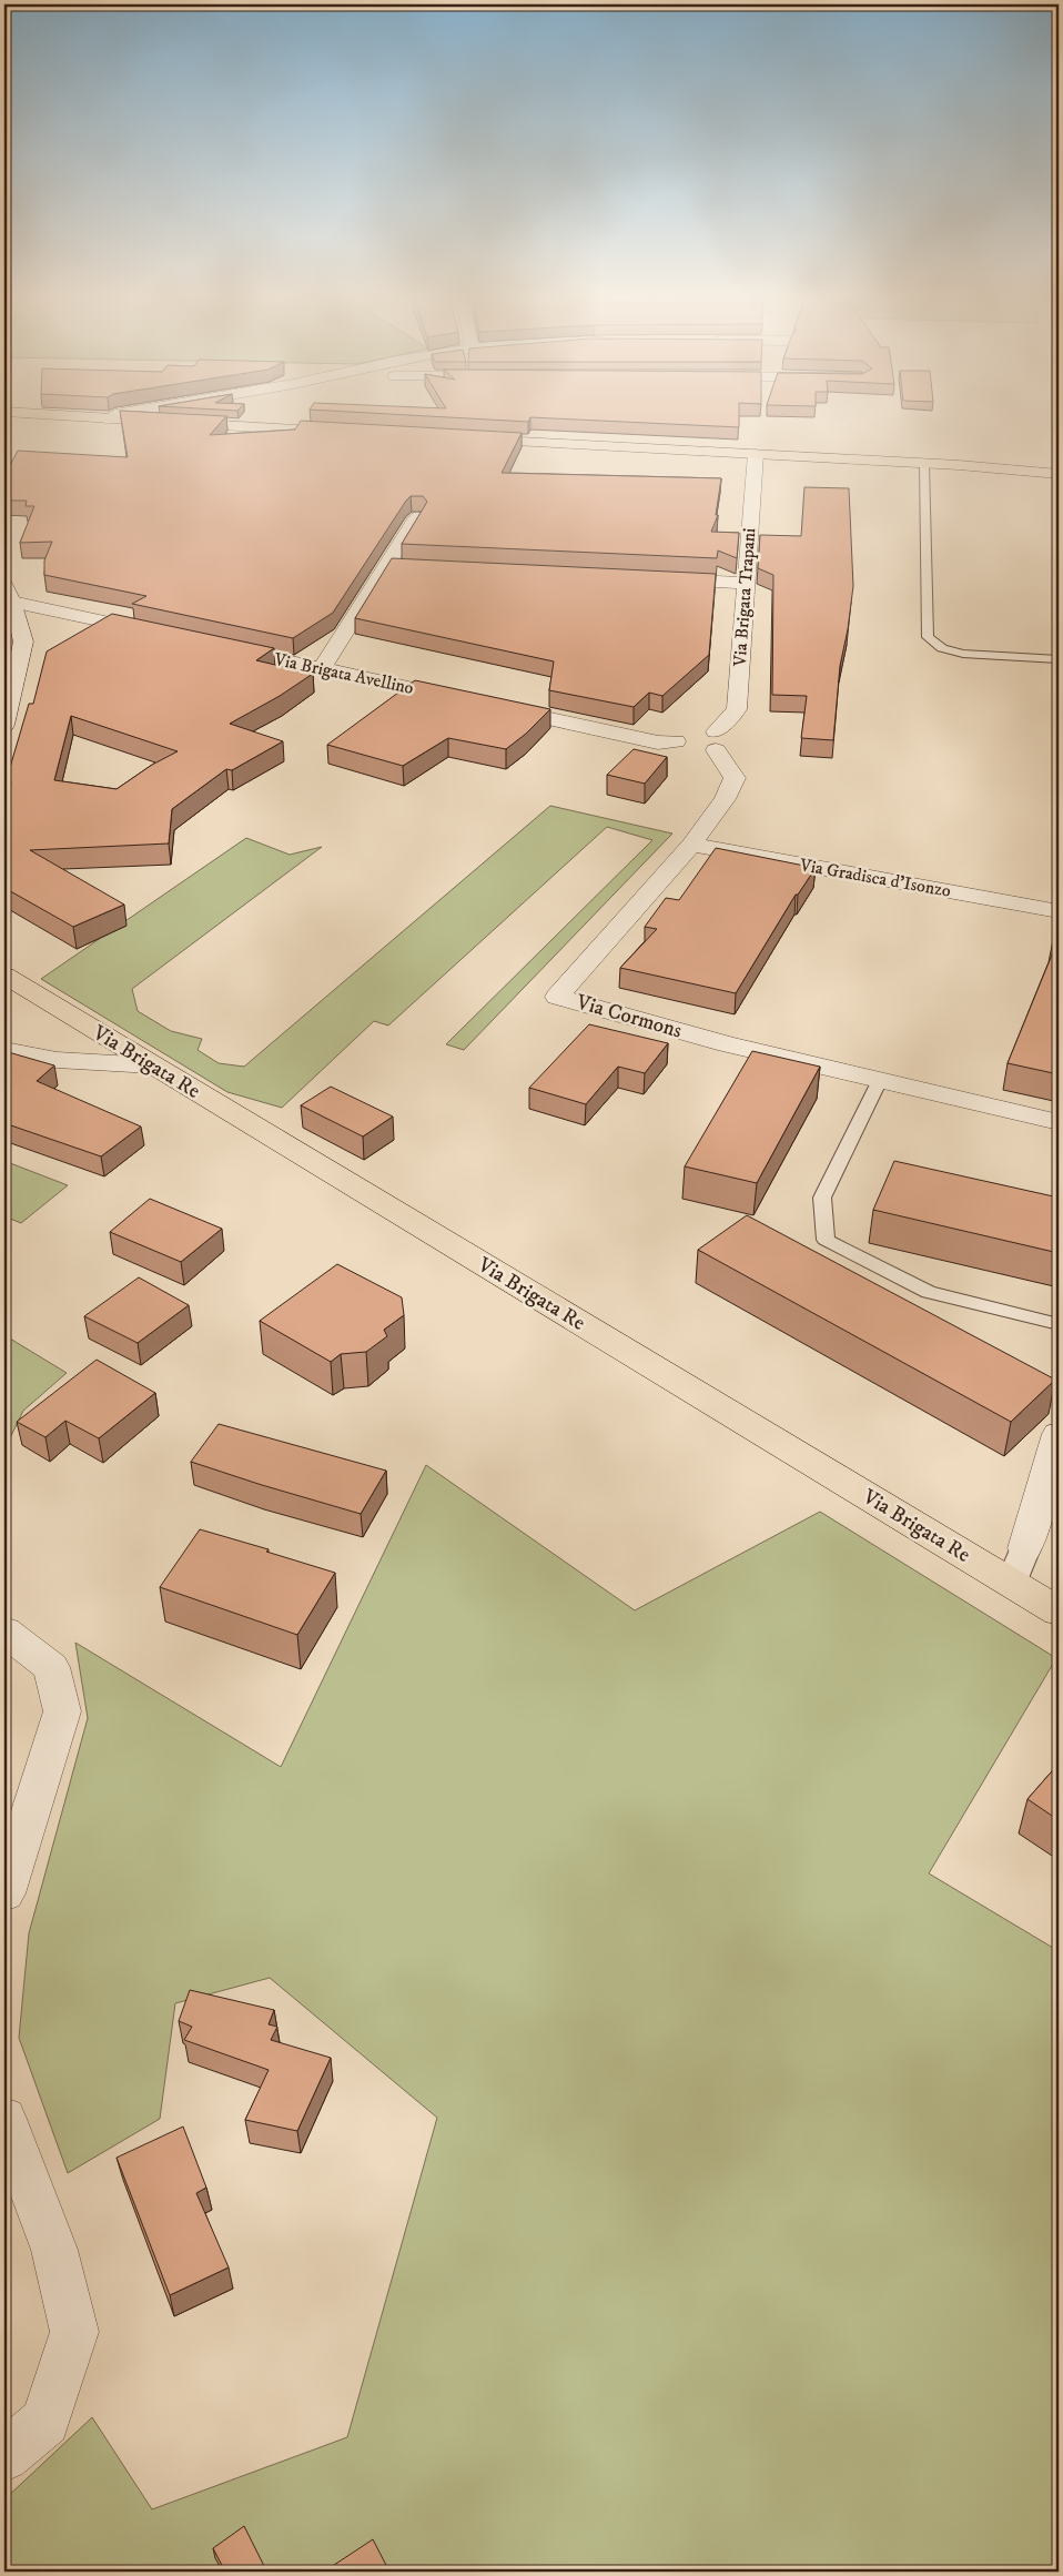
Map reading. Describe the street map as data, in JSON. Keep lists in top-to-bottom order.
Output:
{
  "streets": {
    "main road": ["Via Brigata Re"],
    "street": [
      "Via Brigata Trapani",
      "Via Brigata Avellino",
      "Via Gradisca d'Isonzo",
      "Via Cormons"
    ]
  },
  "crossings": [
    ["Via Brigata Trapani", "Via Cormons"],
    ["Via Gradisca d'Isonzo", "Via Cormons"]
  ]
}
